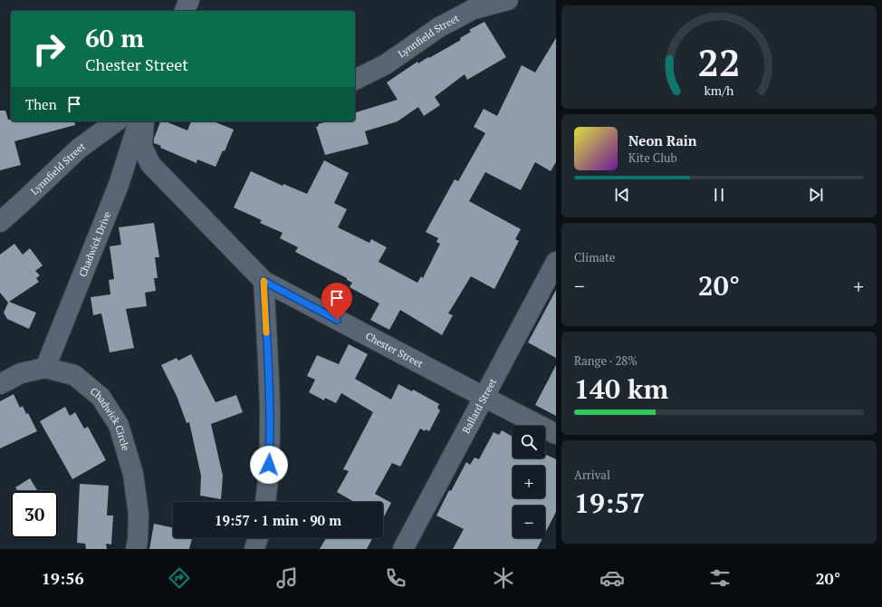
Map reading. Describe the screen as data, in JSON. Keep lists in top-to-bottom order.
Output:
{
  "streets": {
    "street": [
      "Lynnfield Street",
      "Chadwick Drive",
      "Chester Street",
      "Ballard Street",
      "Chadwick Circle"
    ]
  },
  "crossings": [
    ["Chadwick Drive", "Chadwick Circle"],
    ["Chester Street", "Ballard Street"]
  ],
  "page": {
    "turn": ["60 m", "Chester Street"],
    "then": "Then",
    "song": ["Neon Rain", "Kite Club"],
    "tile": [
      "Climate",
      ["Range · 28%", "140 km"],
      ["Arrival", "19:57"]
    ],
    "heat": ["−", "20°", "+"],
    "map_buttons": ["+", "−"],
    "limit": "30",
    "trip": "19:57 · 1 min · 90 m",
    "tabs": ["19:56", "20°"],
    "gauge": ["22", "km/h"]
  }
}
